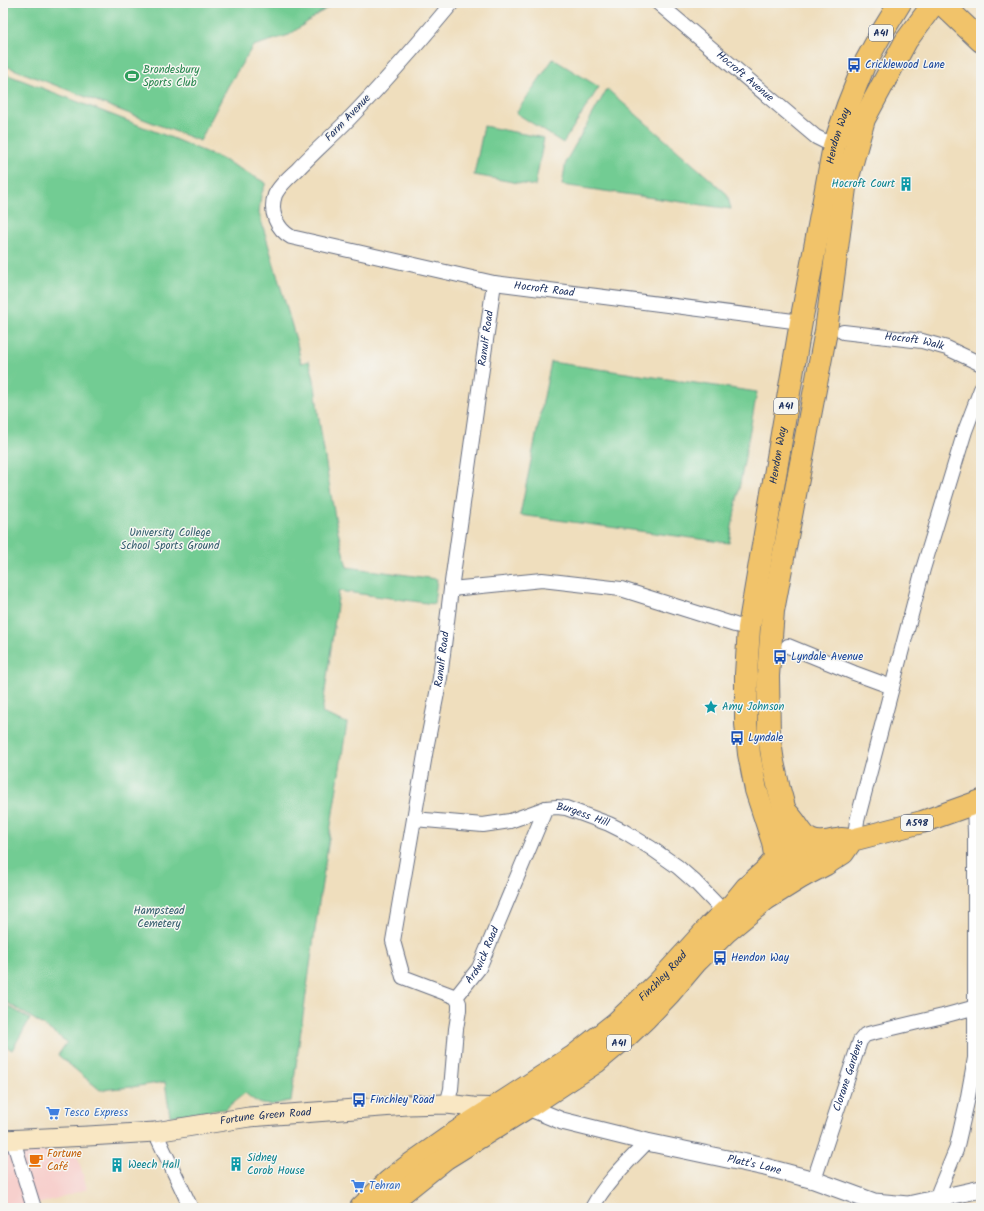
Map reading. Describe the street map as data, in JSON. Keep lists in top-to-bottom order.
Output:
{
  "streets": {
    "main road": [
      "A41",
      "Hendon Way",
      "A598",
      "Finchley Road",
      "Fortune Green Road"
    ],
    "street": [
      "Hocroft Avenue",
      "Farm Avenue",
      "Hocroft Road",
      "Ranulf Road",
      "Hocroft Walk",
      "Burgess Hill",
      "Ardwick Road",
      "Clorane Gardens",
      "Platt's Lane"
    ]
  },
  "crossings": [
    ["A41", "Hendon Way"],
    ["A41", "Burgess Hill"],
    ["A41", "Finchley Road"],
    ["Hocroft Avenue", "Hendon Way"],
    ["Farm Avenue", "Hocroft Road"],
    ["Hendon Way", "Hocroft Road"],
    ["Hendon Way", "Finchley Road"],
    ["Hocroft Road", "Ranulf Road"],
    ["Ranulf Road", "Burgess Hill"],
    ["Ranulf Road", "Ardwick Road"],
    ["Burgess Hill", "Ardwick Road"],
    ["Burgess Hill", "Finchley Road"],
    ["Finchley Road", "Fortune Green Road"],
    ["Finchley Road", "Platt's Lane"],
    ["Clorane Gardens", "Platt's Lane"],
    ["Fortune Green Road", "Platt's Lane"]
  ],
  "parks": ["University College School Sports Ground", "Hampstead Cemetery"],
  "places": {
    "bus stop": [
      "Cricklewood Lane",
      "Lyndale Avenue",
      "Lyndale",
      "Hendon Way",
      "Finchley Road"
    ],
    "sports": ["Brondesbury Sports Club"],
    "building": ["Hocroft Court", "Sidney Corob House", "Weech Hall"],
    "place": ["Amy Johnson"],
    "supermarket": ["Tesco Express", "Tehran"],
    "cafe": ["Fortune Café"]
  }
}
